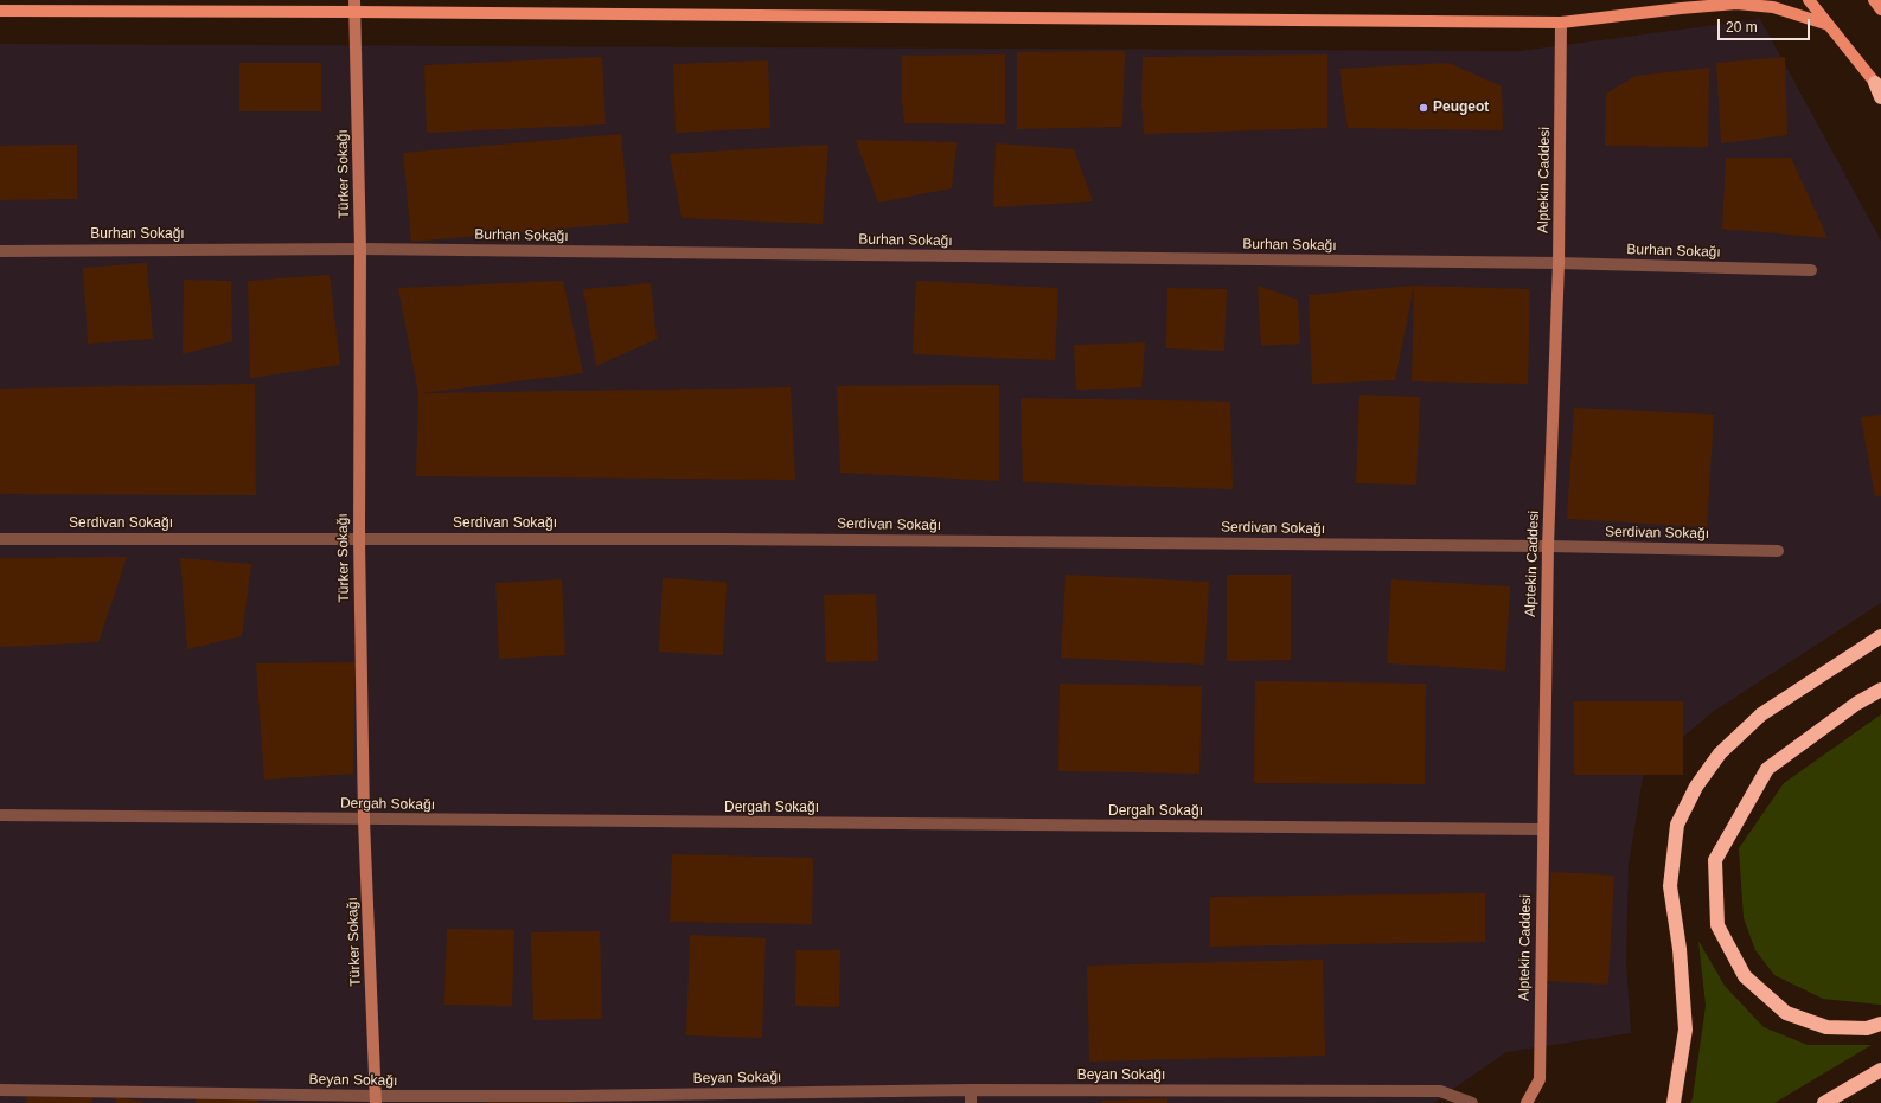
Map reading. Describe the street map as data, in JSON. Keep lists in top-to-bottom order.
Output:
{
  "streets": {
    "street": [
      "Türker Sokağı",
      "Alptekin Caddesi",
      "Burhan Sokağı",
      "Serdivan Sokağı",
      "Dergah Sokağı",
      "Beyan Sokağı"
    ]
  },
  "crossings": [
    ["Türker Sokağı", "Burhan Sokağı"],
    ["Türker Sokağı", "Serdivan Sokağı"],
    ["Türker Sokağı", "Dergah Sokağı"],
    ["Türker Sokağı", "Beyan Sokağı"],
    ["Alptekin Caddesi", "Burhan Sokağı"],
    ["Alptekin Caddesi", "Serdivan Sokağı"],
    ["Alptekin Caddesi", "Dergah Sokağı"]
  ],
  "places": ["Peugeot"],
  "scale_bar": "20 m"
}
